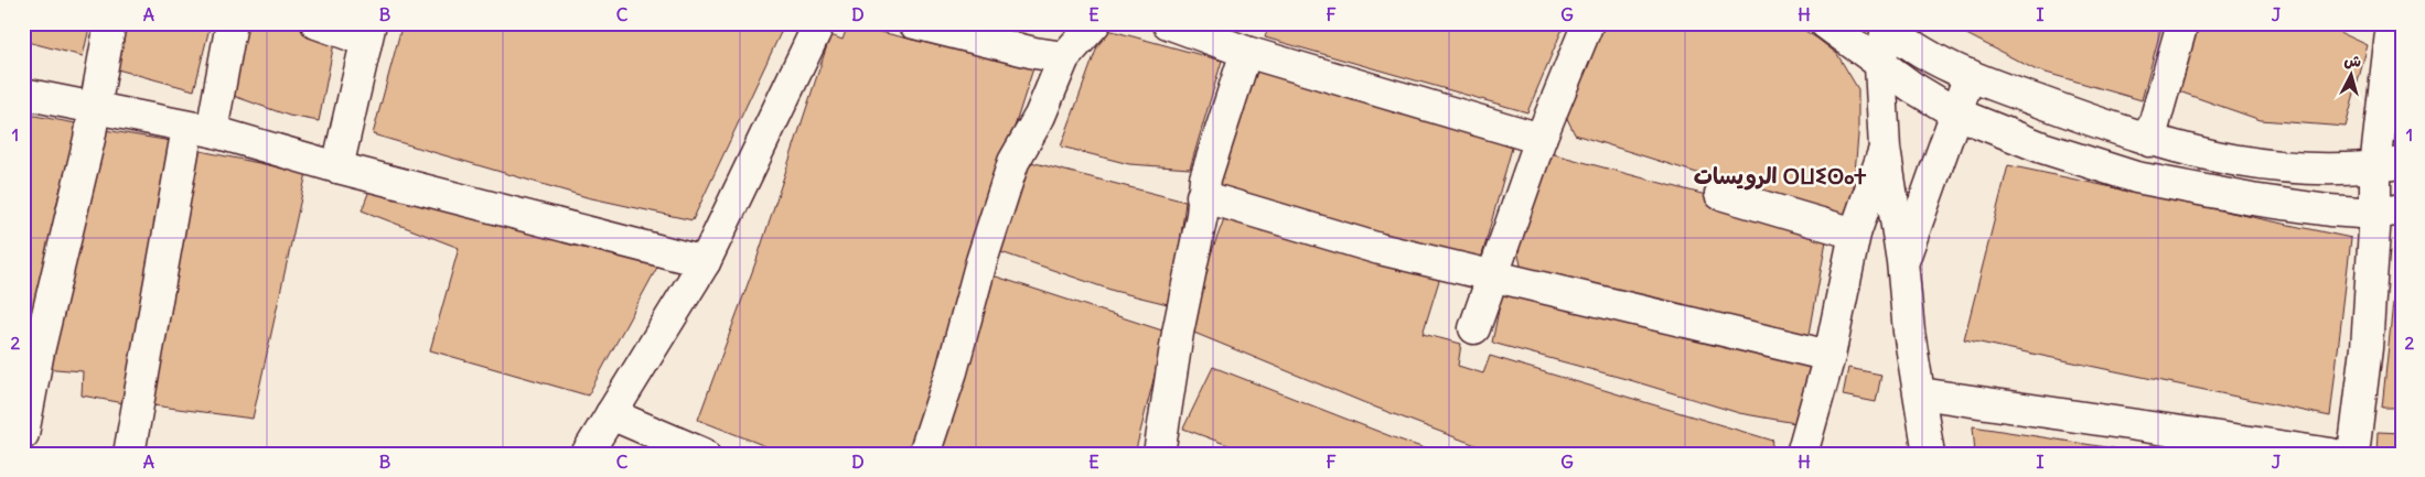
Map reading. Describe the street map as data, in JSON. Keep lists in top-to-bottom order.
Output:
{
  "districts": ["الرويسات ⵔⵡⵉⵙⴰⵜ"],
  "north": "top",
  "grid": {
    "columns": [
      "A",
      "B",
      "C",
      "D",
      "E",
      "F",
      "G",
      "H",
      "I",
      "J"
    ],
    "rows": ["1", "2"]
  }
}
